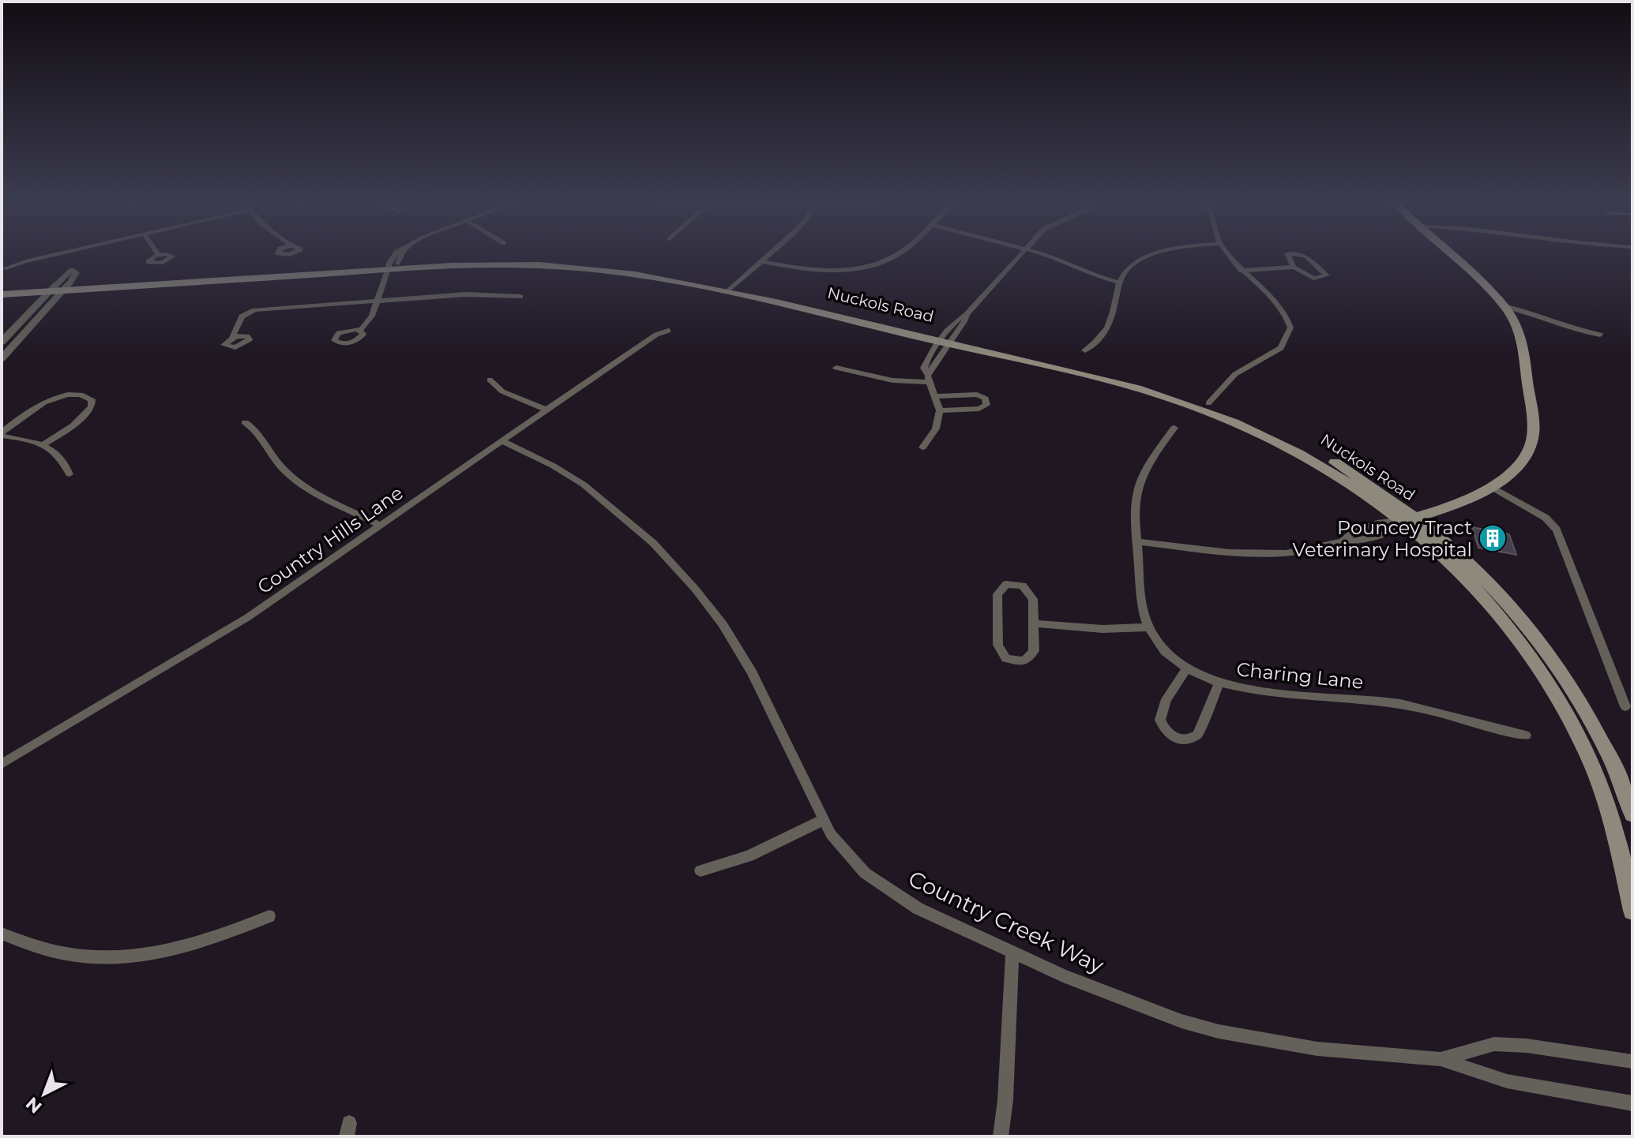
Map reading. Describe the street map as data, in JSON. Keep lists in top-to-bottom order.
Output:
{
  "streets": {
    "main road": ["Nuckols Road"],
    "street": ["Country Hills Lane", "Charing Lane", "Country Creek Way"]
  },
  "crossings": [
    ["Country Hills Lane", "Country Creek Way"]
  ],
  "places": {
    "building": ["Pouncey Tract Veterinary Hospital"]
  },
  "north": "bottom left"
}
